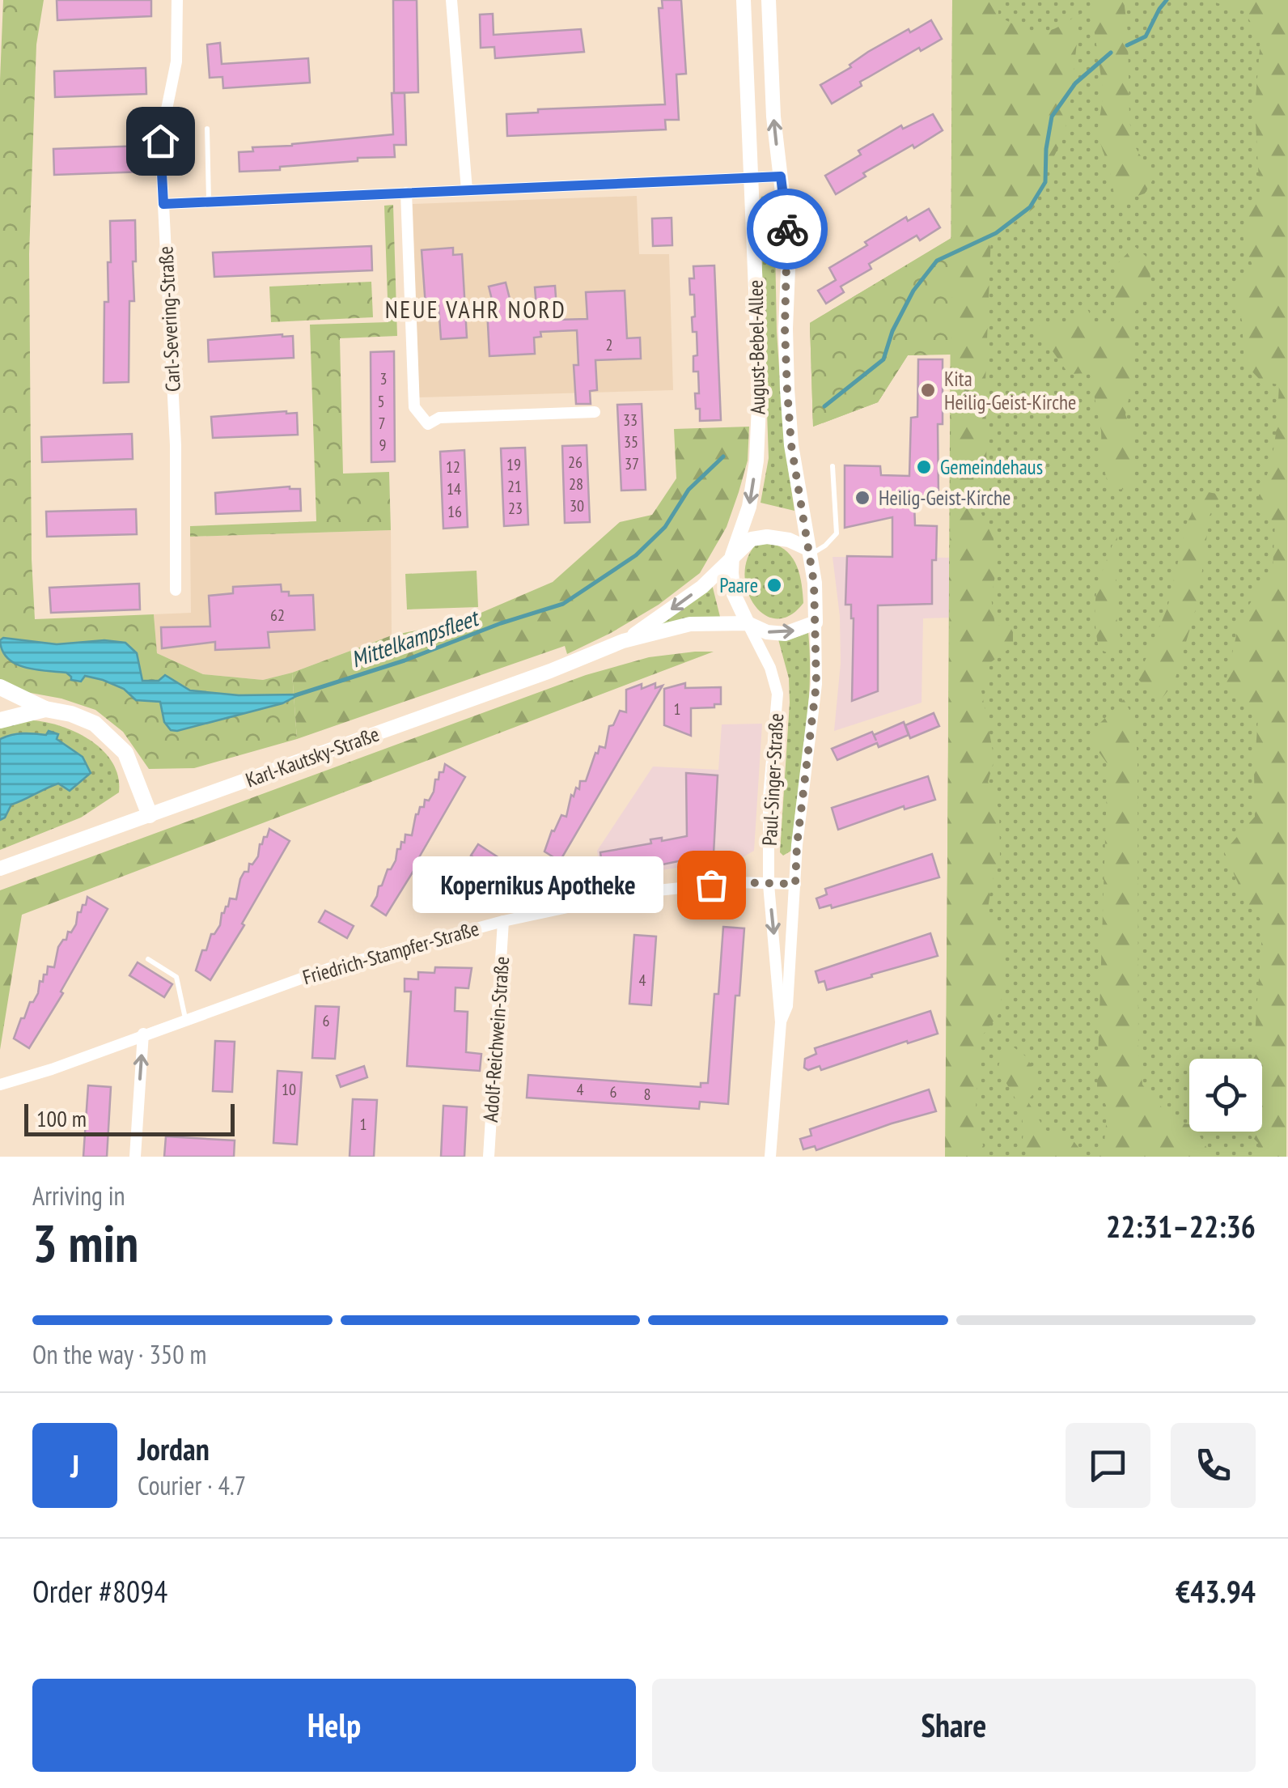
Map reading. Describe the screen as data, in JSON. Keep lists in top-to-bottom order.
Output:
{
  "streets": {
    "street": [
      "Carl-Severing-Straße",
      "August-Bebel-Allee",
      "Karl-Kautsky-Straße",
      "Paul-Singer-Straße",
      "Friedrich-Stampfer-Straße",
      "Adolf-Reichwein-Straße"
    ]
  },
  "crossings": [
    ["August-Bebel-Allee", "Karl-Kautsky-Straße"],
    ["August-Bebel-Allee", "Paul-Singer-Straße"],
    ["Karl-Kautsky-Straße", "Paul-Singer-Straße"],
    ["Paul-Singer-Straße", "Friedrich-Stampfer-Straße"],
    ["Friedrich-Stampfer-Straße", "Adolf-Reichwein-Straße"]
  ],
  "districts": ["NEUE VAHR NORD"],
  "water": ["Mittelkampsfleet"],
  "places": [
    "Kita Heilig-Geist-Kirche",
    "Gemeindehaus",
    "Heilig-Geist-Kirche",
    "Paare",
    "Kopernikus Apotheke"
  ],
  "house_numbers": [
    "2",
    "3",
    "5",
    "33",
    "7",
    "35",
    "9",
    "26",
    "37",
    "19",
    "12",
    "28",
    "21",
    "14",
    "30",
    "23",
    "16",
    "62",
    "1",
    "4",
    "6",
    "10",
    "4",
    "6",
    "8",
    "1"
  ],
  "scale_bar": "100 m",
  "page": {
    "bubble": "Kopernikus Apotheke",
    "scale": "100 m",
    "heading": ["3 min", "Arriving in", "22:31–22:36"],
    "panel": [
      "Jordan",
      "Courier · 4.7",
      "Order #8094",
      "€43.94"
    ],
    "bar": "On the way · 350 m",
    "round": "J",
    "buttons": ["Help", "Share"]
  }
}
